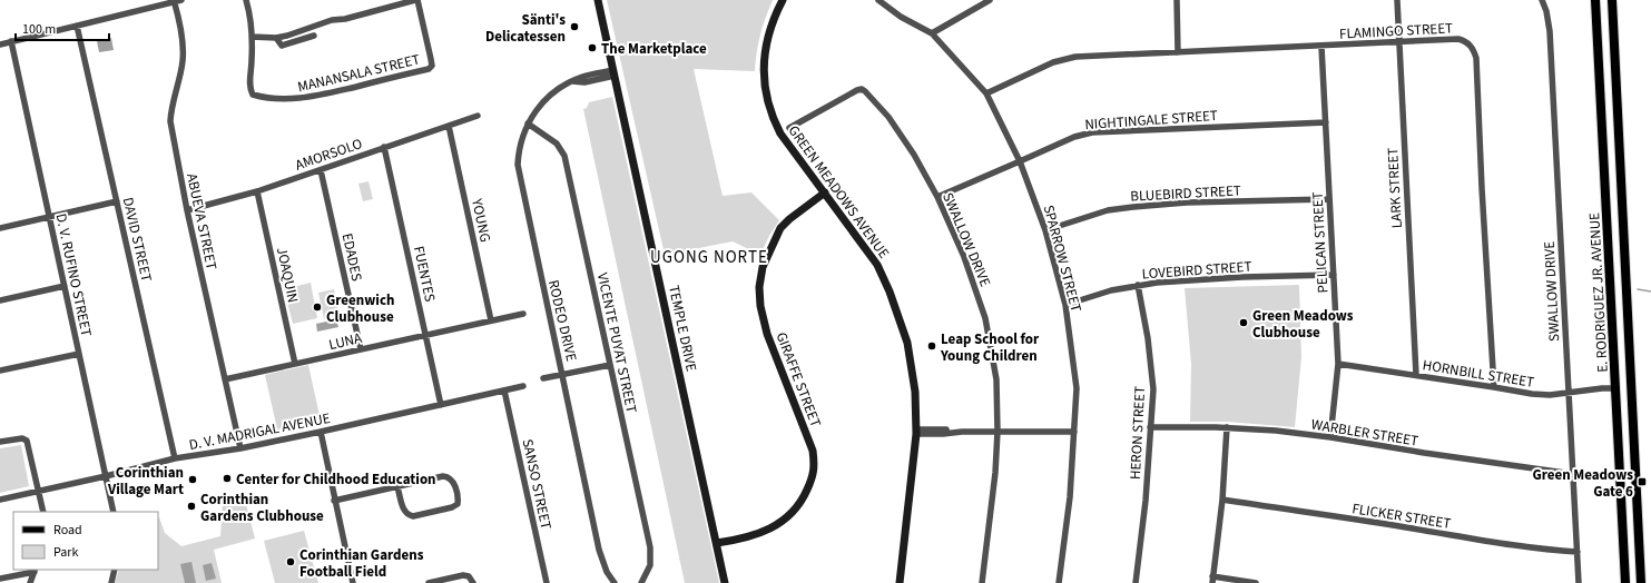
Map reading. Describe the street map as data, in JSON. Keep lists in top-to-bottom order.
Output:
{
  "streets": {
    "main road": ["E. RODRIGUEZ JR. AVENUE"],
    "street": [
      "FLAMINGO STREET",
      "MANANSALA STREET",
      "NIGHTINGALE STREET",
      "AMORSOLO",
      "LARK STREET",
      "GREEN MEADOWS AVENUE",
      "BLUEBIRD STREET",
      "YOUNG",
      "ABUEVA STREET",
      "DAVID STREET",
      "SWALLOW DRIVE",
      "PELICAN STREET",
      "EDADES",
      "SPARROW STREET",
      "LOVEBIRD STREET",
      "FUENTES",
      "D. V. RUFINO STREET",
      "JOAQUIN",
      "RODEO DRIVE",
      "TEMPLE DRIVE",
      "LUNA",
      "VICENTE PUYAT STREET",
      "HORNBILL STREET",
      "GIRAFFE STREET",
      "D. V. MADRIGAL AVENUE",
      "WARBLER STREET",
      "HERON STREET",
      "SANSO STREET",
      "FLICKER STREET"
    ]
  },
  "crossings": [
    ["FLAMINGO STREET", "LARK STREET"],
    ["FLAMINGO STREET", "PELICAN STREET"],
    ["FLAMINGO STREET", "SPARROW STREET"],
    ["FLAMINGO STREET", "HORNBILL STREET"],
    ["NIGHTINGALE STREET", "SWALLOW DRIVE"],
    ["NIGHTINGALE STREET", "PELICAN STREET"],
    ["NIGHTINGALE STREET", "SPARROW STREET"],
    ["AMORSOLO", "YOUNG"],
    ["AMORSOLO", "ABUEVA STREET"],
    ["AMORSOLO", "EDADES"],
    ["AMORSOLO", "FUENTES"],
    ["AMORSOLO", "JOAQUIN"],
    ["LARK STREET", "HORNBILL STREET"],
    ["GREEN MEADOWS AVENUE", "GIRAFFE STREET"],
    ["BLUEBIRD STREET", "PELICAN STREET"],
    ["BLUEBIRD STREET", "SPARROW STREET"],
    ["YOUNG", "LUNA"],
    ["ABUEVA STREET", "LUNA"],
    ["ABUEVA STREET", "D. V. MADRIGAL AVENUE"],
    ["DAVID STREET", "D. V. MADRIGAL AVENUE"],
    ["SWALLOW DRIVE", "HORNBILL STREET"],
    ["SWALLOW DRIVE", "WARBLER STREET"],
    ["SWALLOW DRIVE", "FLICKER STREET"],
    ["PELICAN STREET", "LOVEBIRD STREET"],
    ["PELICAN STREET", "HORNBILL STREET"],
    ["PELICAN STREET", "WARBLER STREET"],
    ["EDADES", "LUNA"],
    ["SPARROW STREET", "LOVEBIRD STREET"],
    ["LOVEBIRD STREET", "HERON STREET"],
    ["FUENTES", "LUNA"],
    ["FUENTES", "D. V. MADRIGAL AVENUE"],
    ["D. V. RUFINO STREET", "D. V. MADRIGAL AVENUE"],
    ["JOAQUIN", "LUNA"],
    ["E. RODRIGUEZ JR. AVENUE", "HORNBILL STREET"],
    ["RODEO DRIVE", "TEMPLE DRIVE"],
    ["RODEO DRIVE", "VICENTE PUYAT STREET"],
    ["TEMPLE DRIVE", "GIRAFFE STREET"],
    ["D. V. MADRIGAL AVENUE", "SANSO STREET"],
    ["WARBLER STREET", "HERON STREET"]
  ],
  "districts": ["UGONG NORTE"],
  "places": {
    "other": [
      "Sänti's Delicatessen",
      "The Marketplace",
      "Greenwich Clubhouse",
      "Green Meadows Clubhouse",
      "Leap School for Young Children",
      "Center for Childhood Education",
      "Corinthian Village Mart",
      "Corinthian Gardens Clubhouse",
      "Corinthian Gardens Football Field"
    ],
    "transit": ["Green Meadows Gate 6"]
  },
  "legend": ["Road", "Park"],
  "scale_bar": "100 m"
}
